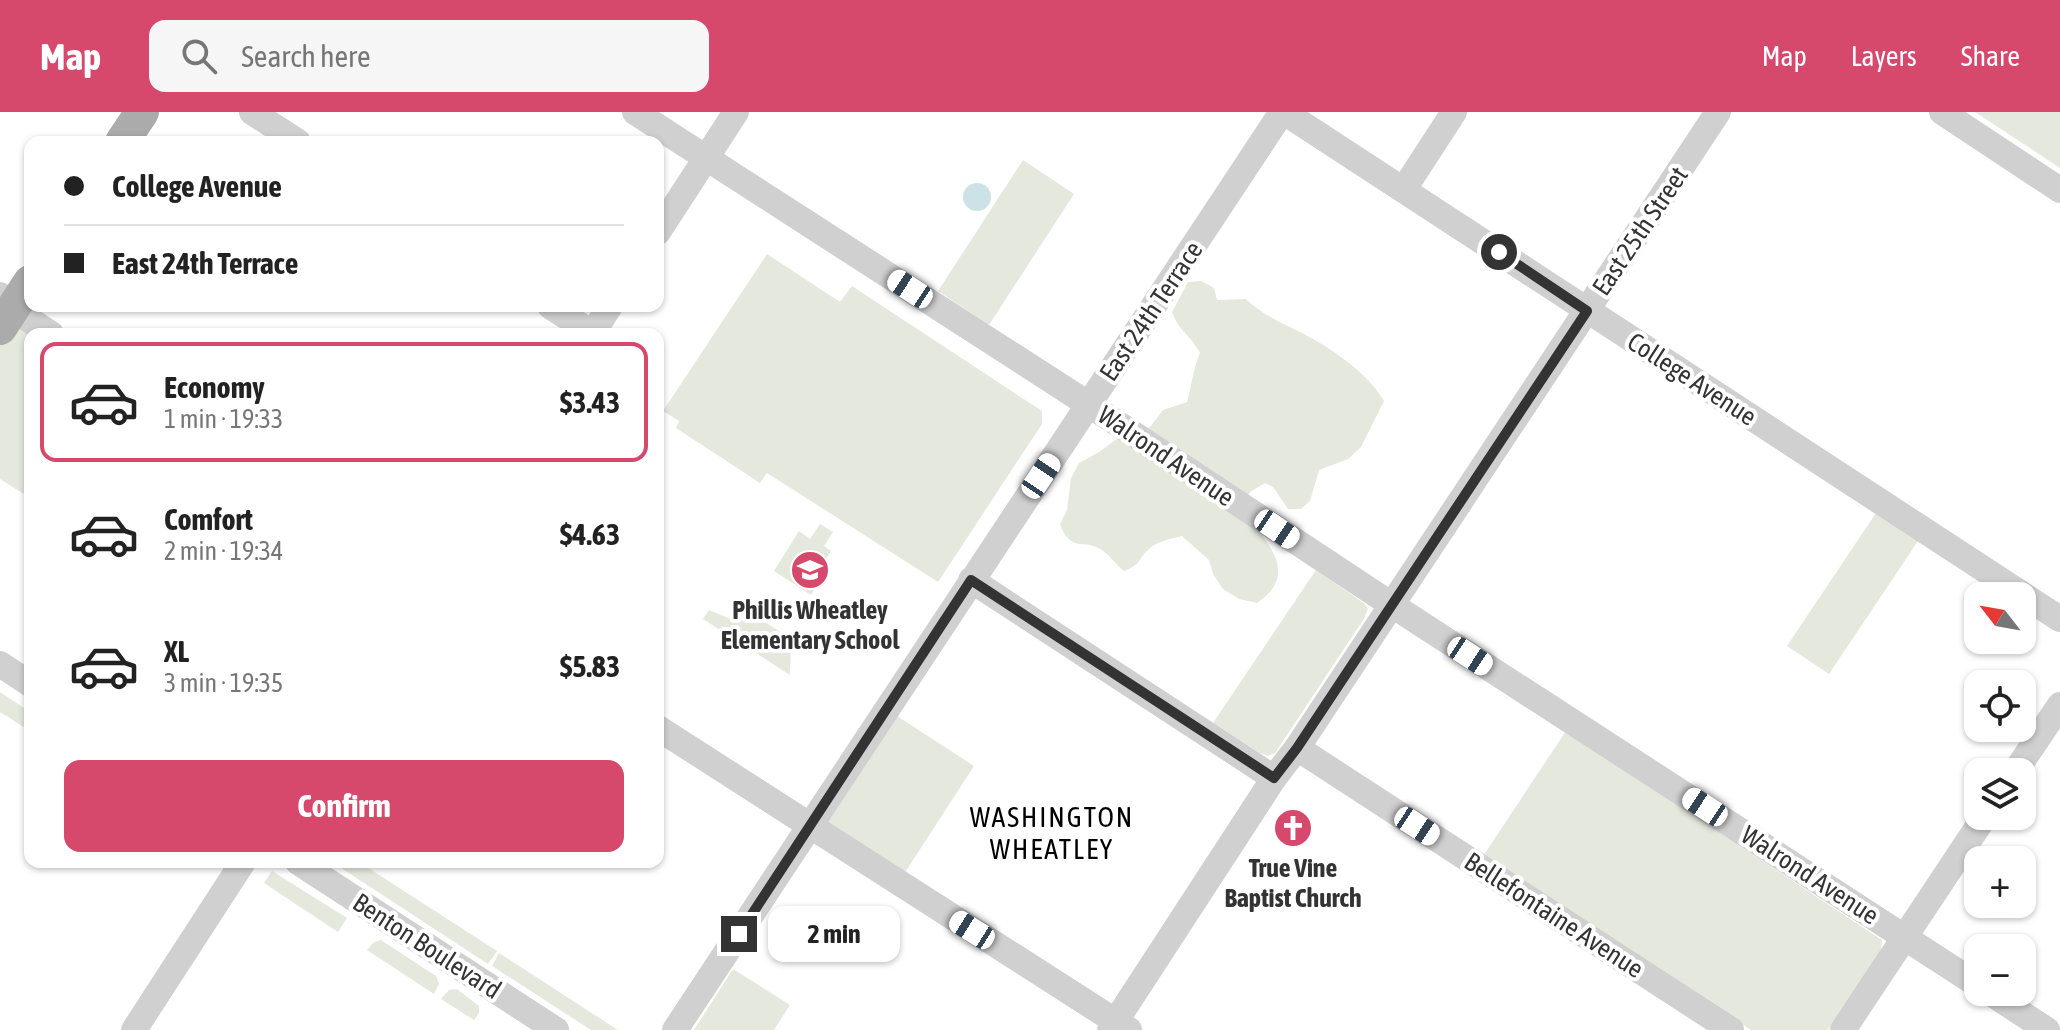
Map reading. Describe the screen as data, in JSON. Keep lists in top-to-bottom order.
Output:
{
  "streets": {
    "street": [
      "East 25th Street",
      "East 24th Terrace",
      "College Avenue",
      "Walrond Avenue",
      "Bellefontaine Avenue",
      "Benton Boulevard"
    ]
  },
  "crossings": [
    ["East 25th Street", "College Avenue"],
    ["East 25th Street", "Walrond Avenue"],
    ["East 25th Street", "Bellefontaine Avenue"],
    ["East 24th Terrace", "College Avenue"],
    ["East 24th Terrace", "Walrond Avenue"]
  ],
  "districts": ["WASHINGTON WHEATLEY"],
  "places": {
    "school or university": ["Phillis Wheatley Elementary School"],
    "church": ["True Vine Baptist Church"]
  },
  "north": "top left",
  "page": {
    "header": "Map",
    "search": "Search here",
    "nav": ["Map", "Layers", "Share"],
    "banner": ["College Avenue", "East 24th Terrace"],
    "list": [
      {
        "name": "Economy",
        "note": "1 min · 19:33",
        "value": "$3.43"
      },
      {
        "name": "Comfort",
        "note": "2 min · 19:34",
        "value": "$4.63"
      },
      {
        "name": "XL",
        "note": "3 min · 19:35",
        "value": "$5.83"
      }
    ],
    "map_buttons": ["+", "−"],
    "buttons": "Confirm",
    "bubble": "2 min"
  }
}
